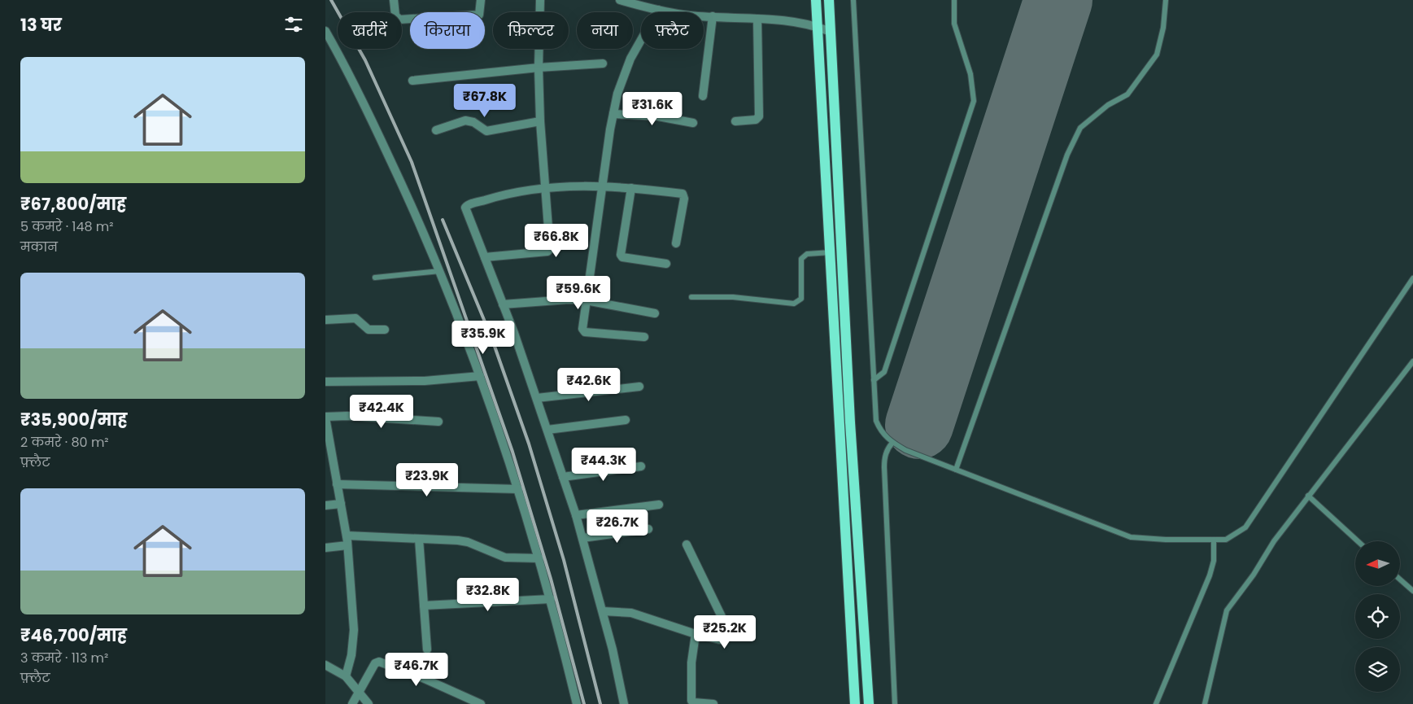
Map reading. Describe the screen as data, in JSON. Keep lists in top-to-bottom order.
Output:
{
  "north": "left",
  "page": {
    "heading": "13 घर",
    "chip": [
      "खरीदें",
      "किराया",
      "फ़िल्टर",
      "नया",
      "फ़्लैट"
    ],
    "list": [
      {
        "name": "₹67,800/माह",
        "note": "5 कमरे · 148 m² · मकान"
      },
      {
        "name": "₹35,900/माह",
        "note": "2 कमरे · 80 m² · फ़्लैट"
      },
      {
        "name": "₹46,700/माह",
        "note": "3 कमरे · 113 m² · फ़्लैट"
      }
    ],
    "price": [
      "₹67.8K",
      "₹31.6K",
      "₹66.8K",
      "₹59.6K",
      "₹35.9K",
      "₹42.6K",
      "₹42.4K",
      "₹44.3K",
      "₹23.9K",
      "₹26.7K",
      "₹32.8K",
      "₹25.2K",
      "₹46.7K"
    ]
  }
}
